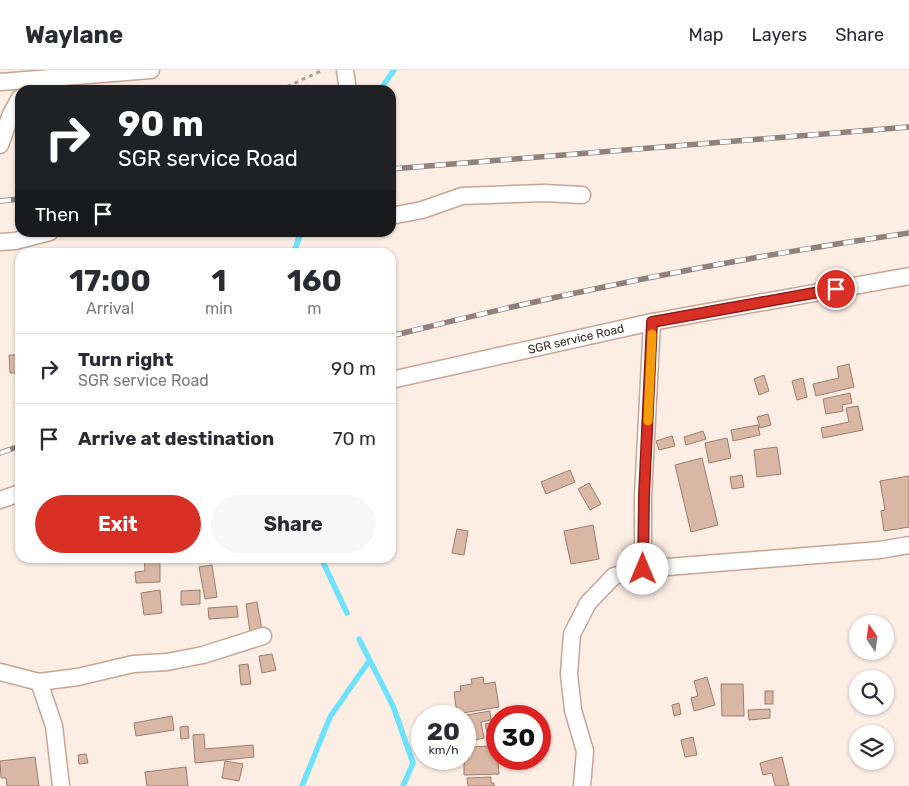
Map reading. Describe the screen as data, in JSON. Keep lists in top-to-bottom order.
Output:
{
  "streets": {
    "street": ["SGR service Road"]
  },
  "north": "top",
  "page": {
    "header": "Waylane",
    "nav": ["Map", "Layers", "Share"],
    "turn": ["90 m", "SGR service Road"],
    "then": "Then",
    "eta": [
      "17:00",
      "Arrival",
      "1",
      "min",
      "160",
      "m"
    ],
    "list": [
      {
        "name": "Turn right",
        "note": "SGR service Road",
        "value": "90 m"
      },
      {
        "name": "Arrive at destination",
        "value": "70 m"
      }
    ],
    "buttons": ["Exit", "Share"],
    "speed": "20 km/h",
    "limit": "30"
  }
}
